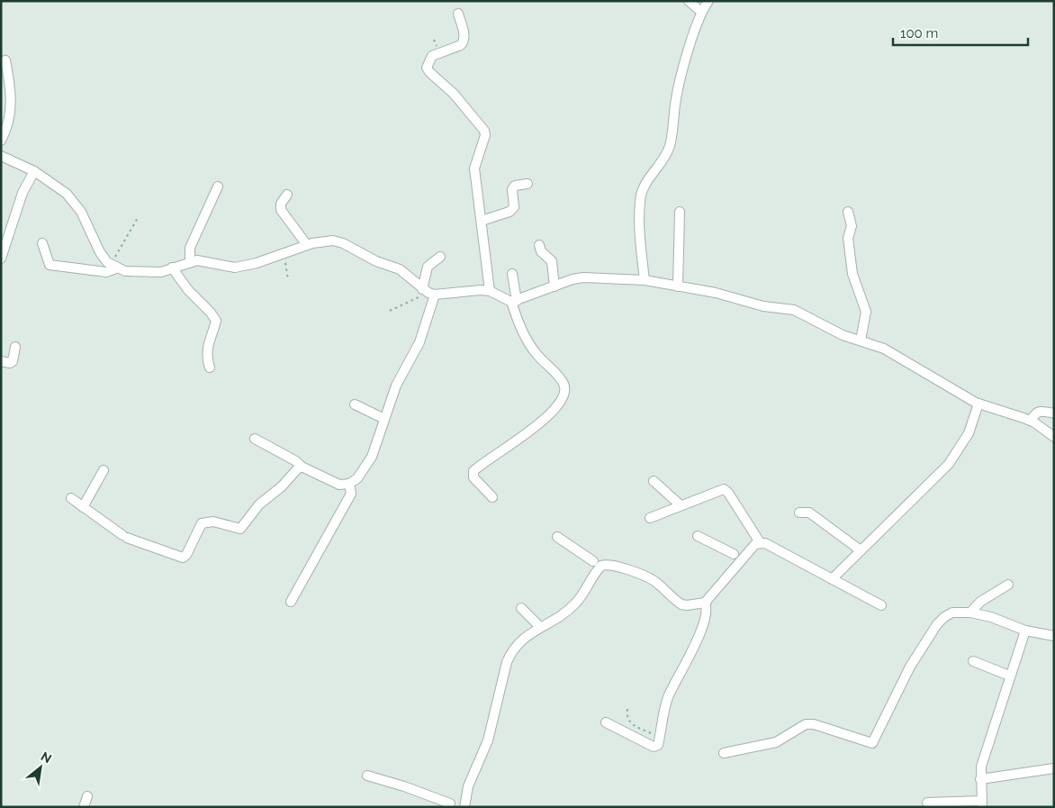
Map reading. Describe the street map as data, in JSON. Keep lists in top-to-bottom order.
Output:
{
  "scale_bar": "100 m",
  "north": "top right"
}
